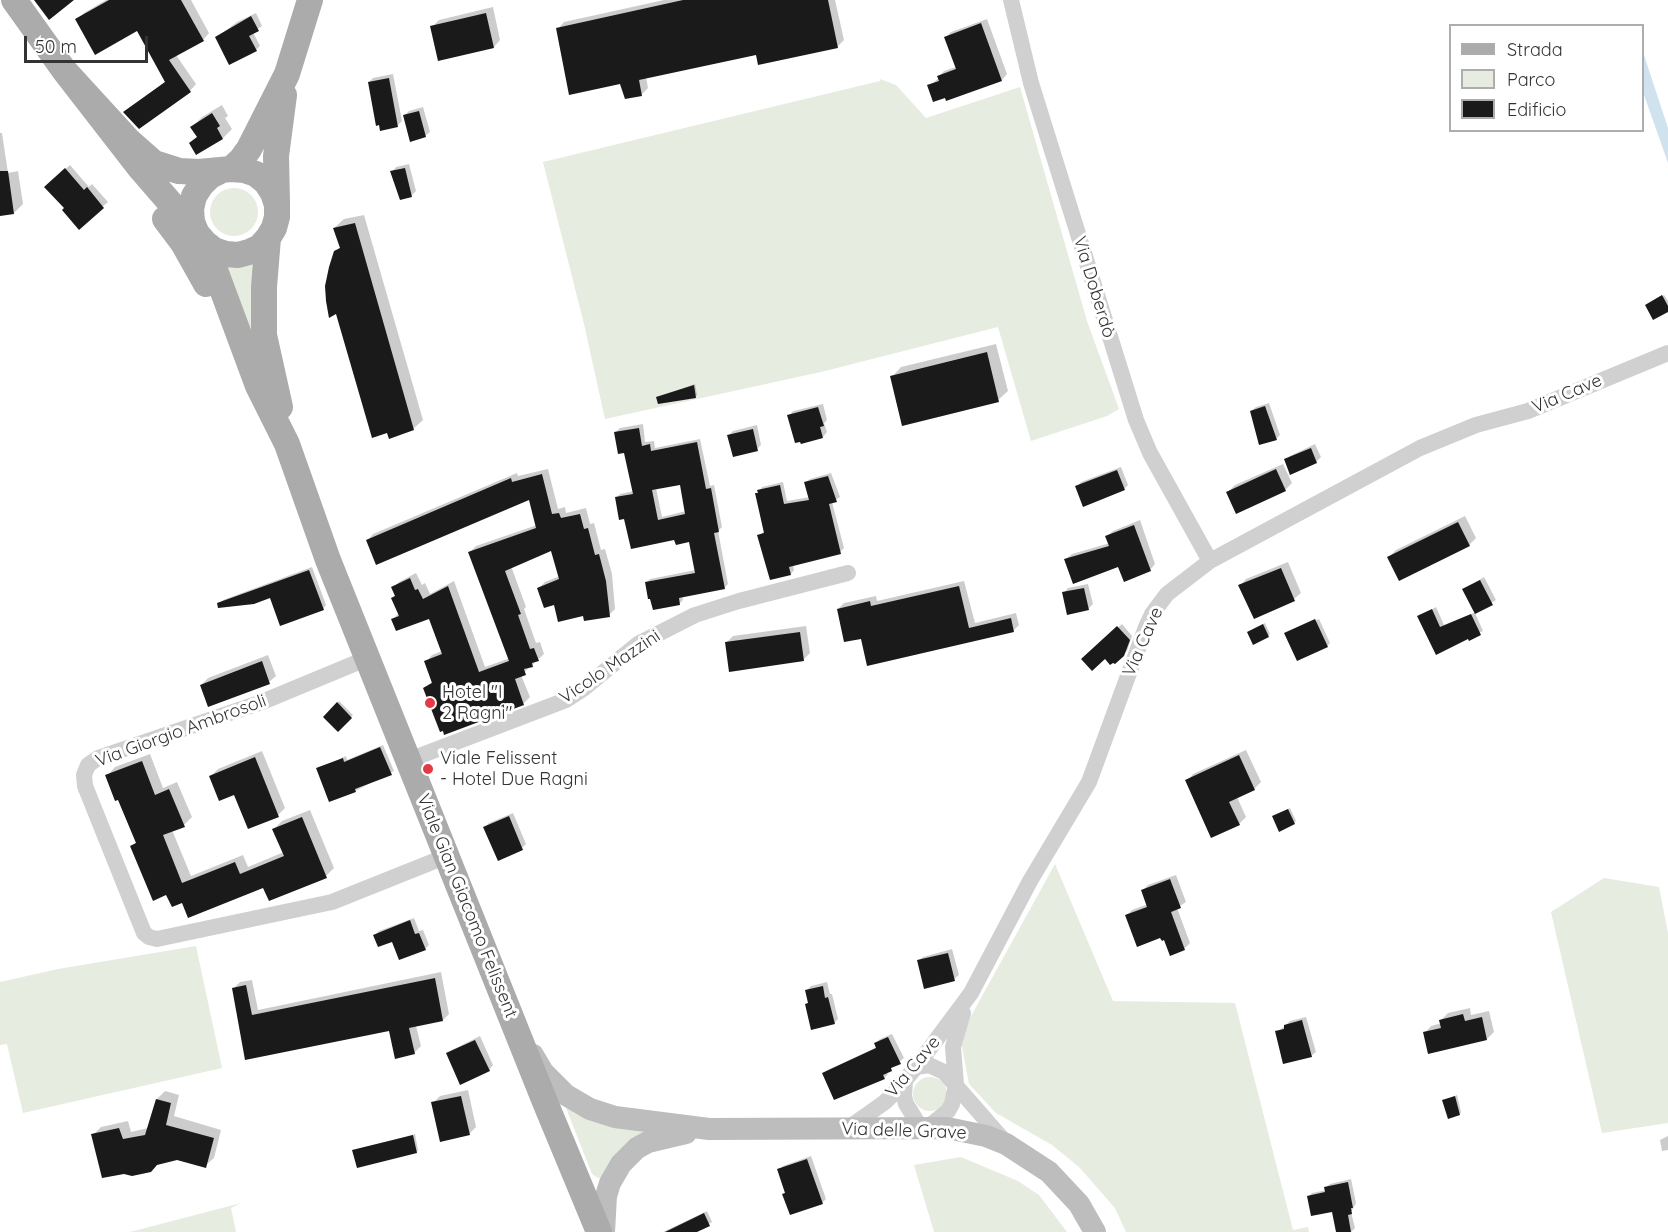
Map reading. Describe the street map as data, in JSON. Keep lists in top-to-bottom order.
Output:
{
  "streets": {
    "main road": ["Viale Gian Giacomo Felissent", "Via delle Grave"],
    "street": [
      "Via Doberdò",
      "Via Cave",
      "Vicolo Mazzini",
      "Via Giorgio Ambrosoli"
    ]
  },
  "crossings": [
    ["Via Doberdò", "Via Cave"],
    ["Via Cave", "Via delle Grave"],
    ["Vicolo Mazzini", "Viale Gian Giacomo Felissent"],
    ["Via Giorgio Ambrosoli", "Viale Gian Giacomo Felissent"],
    ["Viale Gian Giacomo Felissent", "Via delle Grave"]
  ],
  "places": ["Hotel \"I 2 Ragni\"", "Viale Felissent - Hotel Due Ragni"],
  "legend": ["Strada", "Parco", "Edificio"],
  "scale_bar": "50 m"
}
